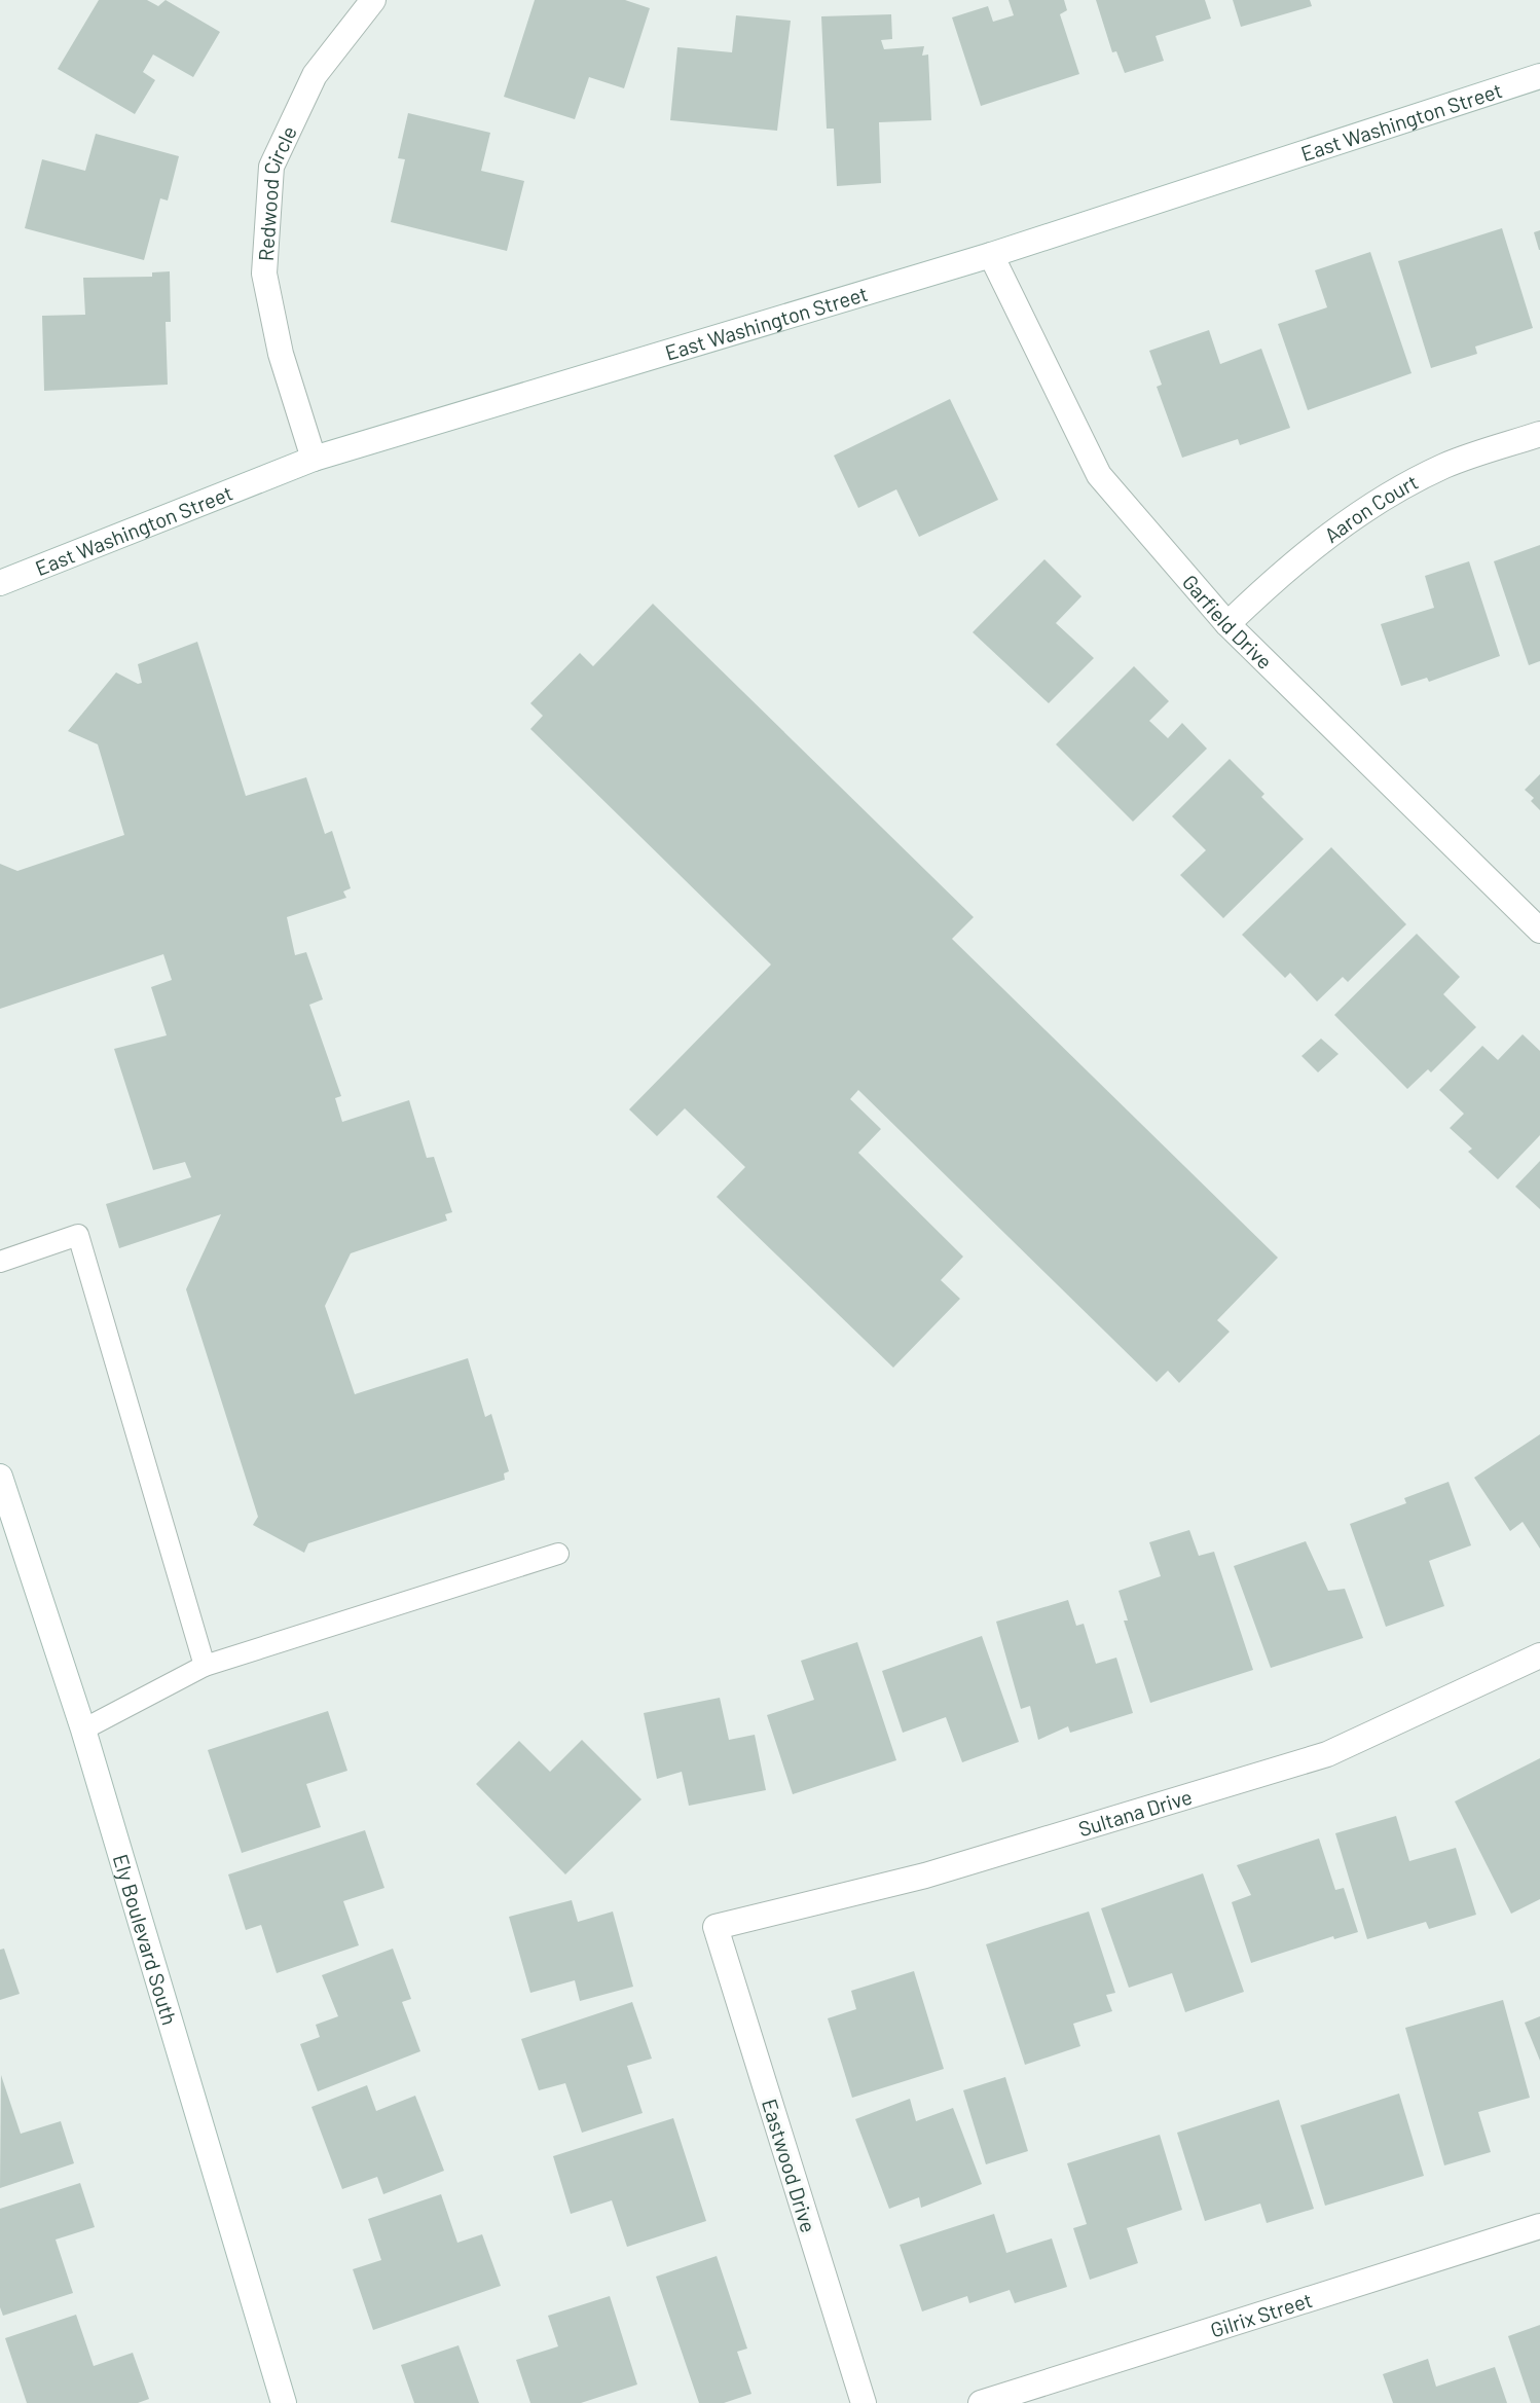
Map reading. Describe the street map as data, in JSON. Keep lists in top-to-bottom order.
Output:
{
  "streets": {
    "street": [
      "East Washington Street",
      "Redwood Circle",
      "Aaron Court",
      "Garfield Drive",
      "Sultana Drive",
      "Ely Boulevard South",
      "Eastwood Drive",
      "Gilrix Street"
    ]
  },
  "crossings": [
    ["East Washington Street", "Redwood Circle"],
    ["East Washington Street", "Garfield Drive"],
    ["Aaron Court", "Garfield Drive"],
    ["Sultana Drive", "Eastwood Drive"]
  ]
}
